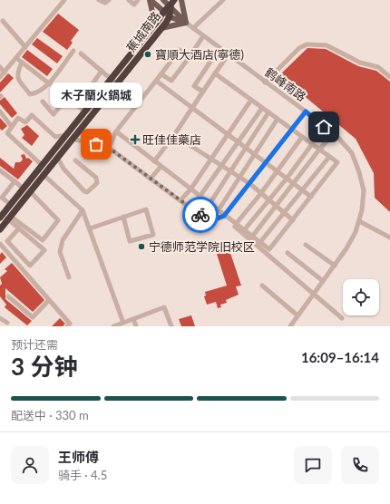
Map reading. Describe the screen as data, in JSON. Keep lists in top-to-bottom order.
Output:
{
  "streets": {
    "highway": ["蕉城南路"],
    "street": ["鹤峰南路"]
  },
  "places": {
    "other": ["寶順大酒店(寧德)", "木子蘭火鍋城", "宁德师范学院旧校区"],
    "health": ["旺佳佳藥店"]
  },
  "page": {
    "bubble": "木子蘭火鍋城",
    "heading": ["3 分钟", "预计还需", "16:09–16:14"],
    "panel": ["王师傅", "骑手 · 4.5"],
    "bar": "配送中 · 330 m"
  }
}
